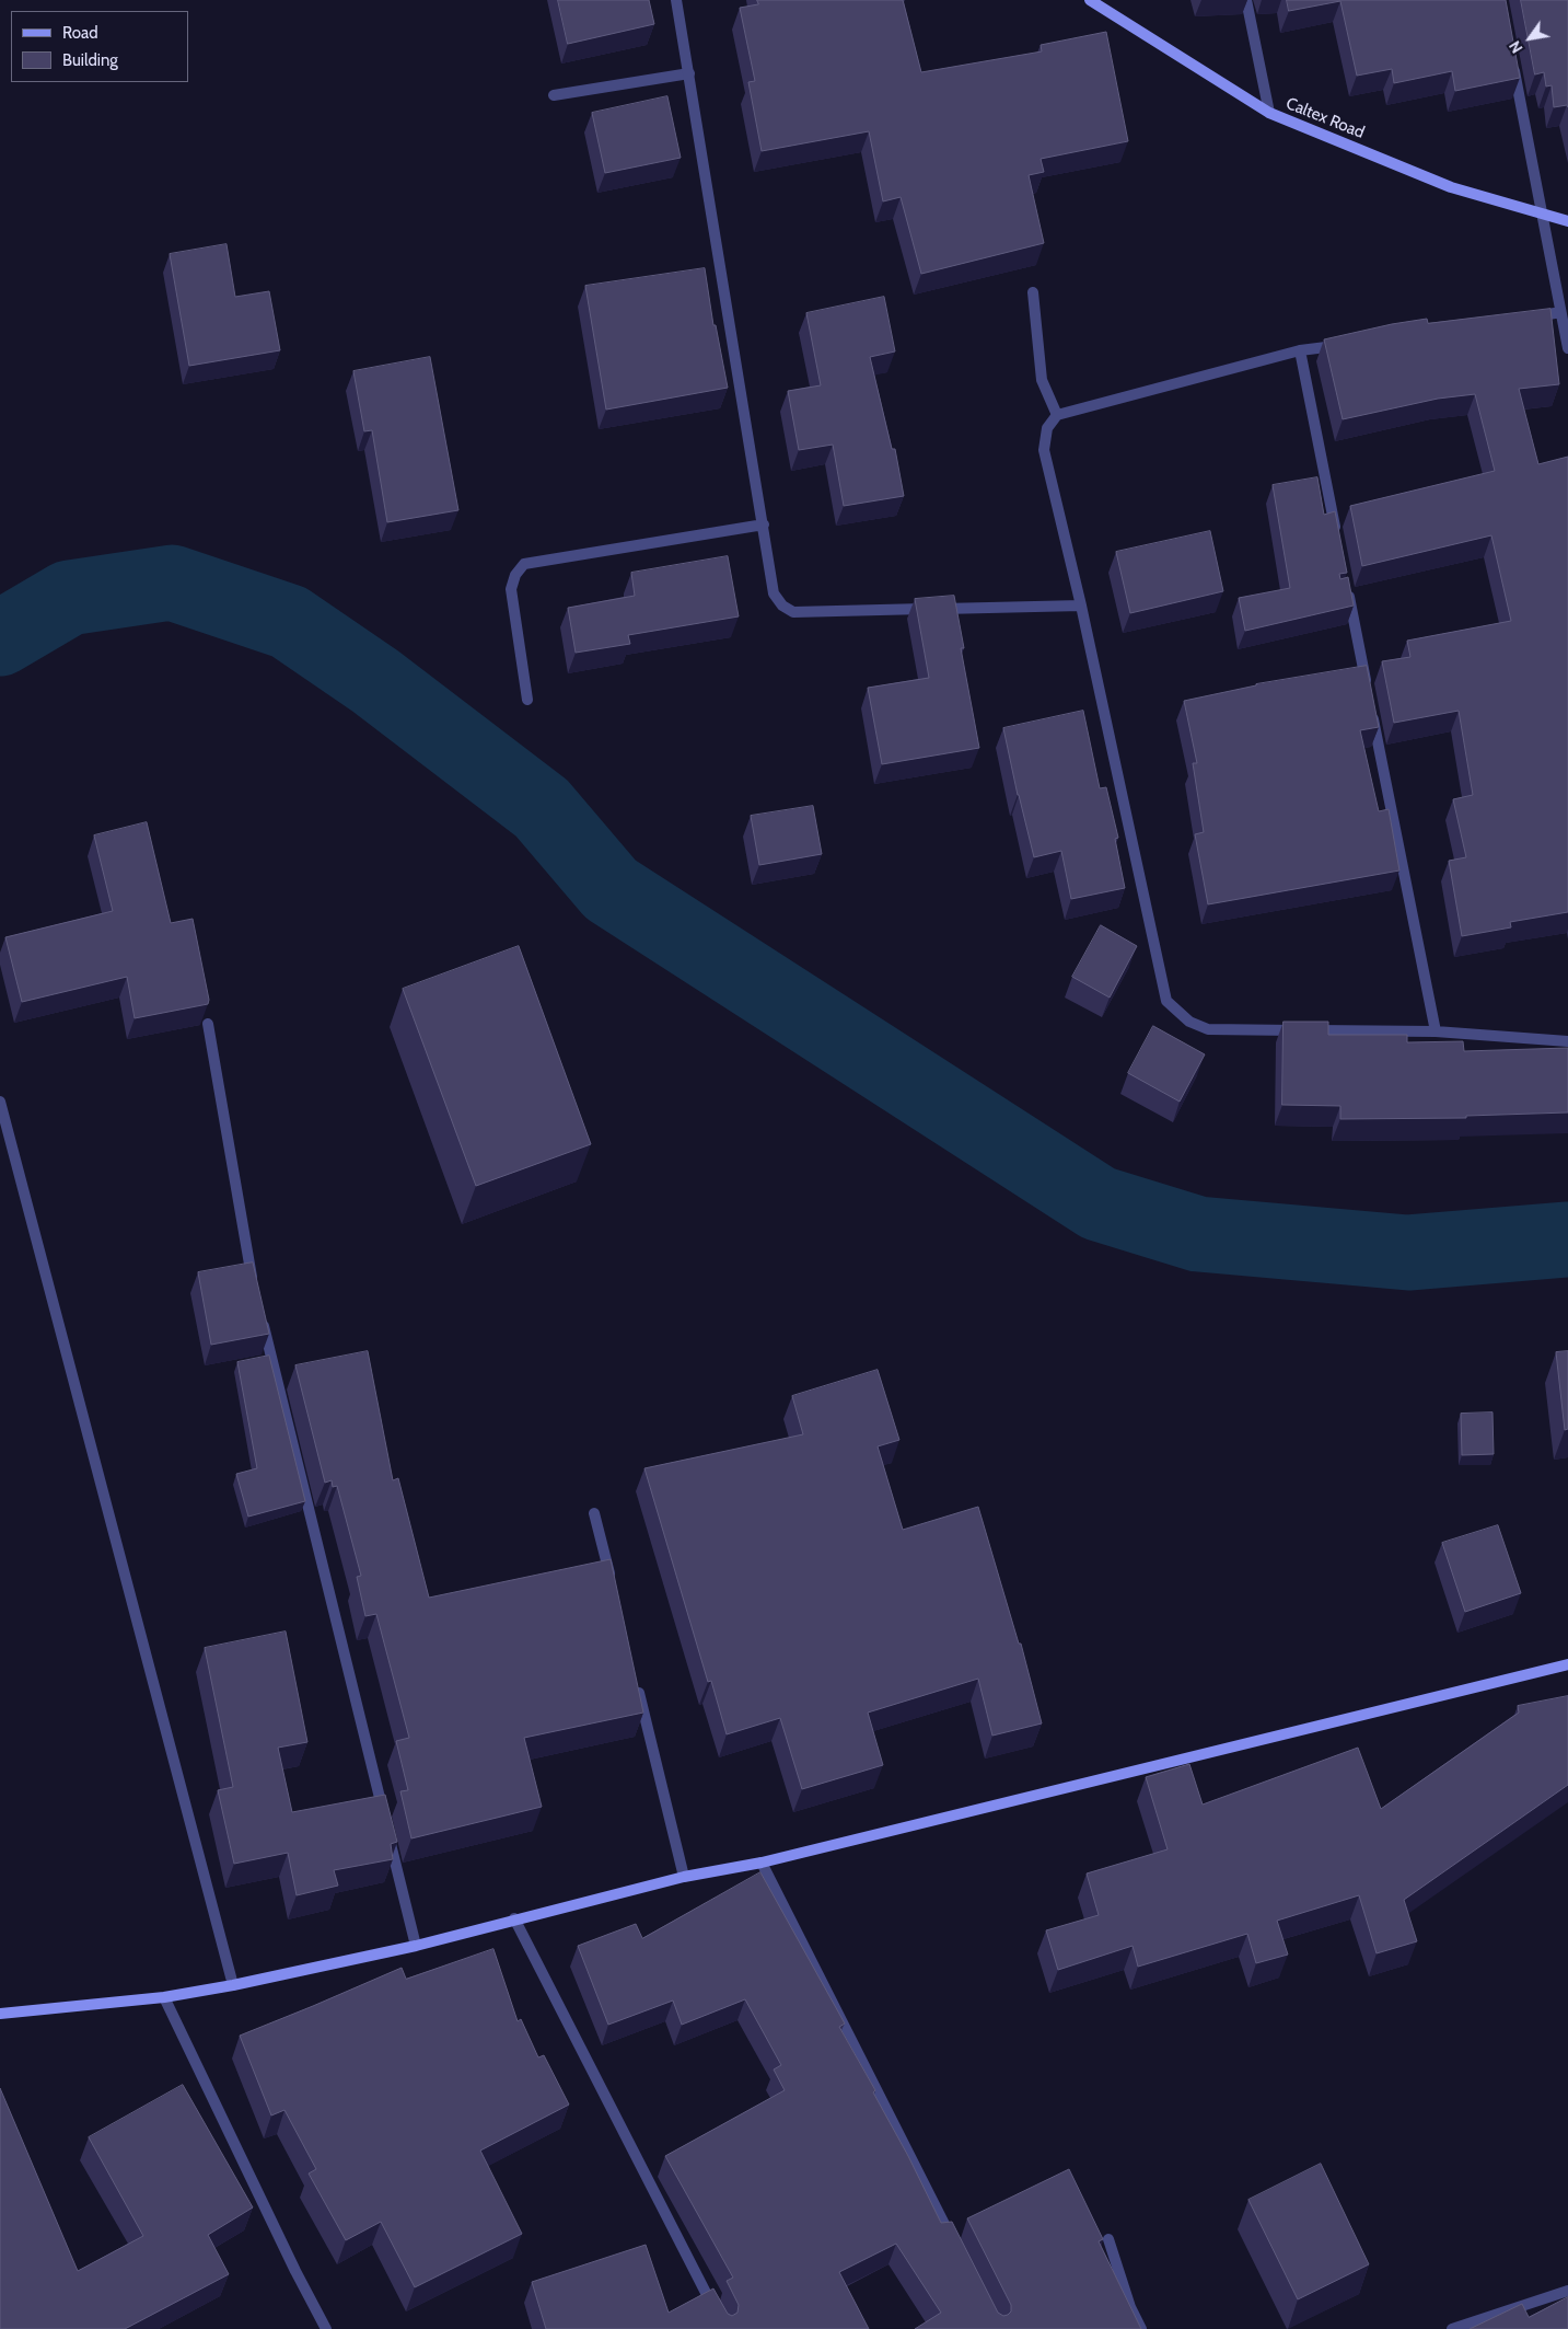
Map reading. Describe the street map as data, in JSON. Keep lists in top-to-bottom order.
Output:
{
  "streets": {
    "street": ["Caltex Road"]
  },
  "legend": ["Road", "Building"],
  "north": "bottom left"
}
